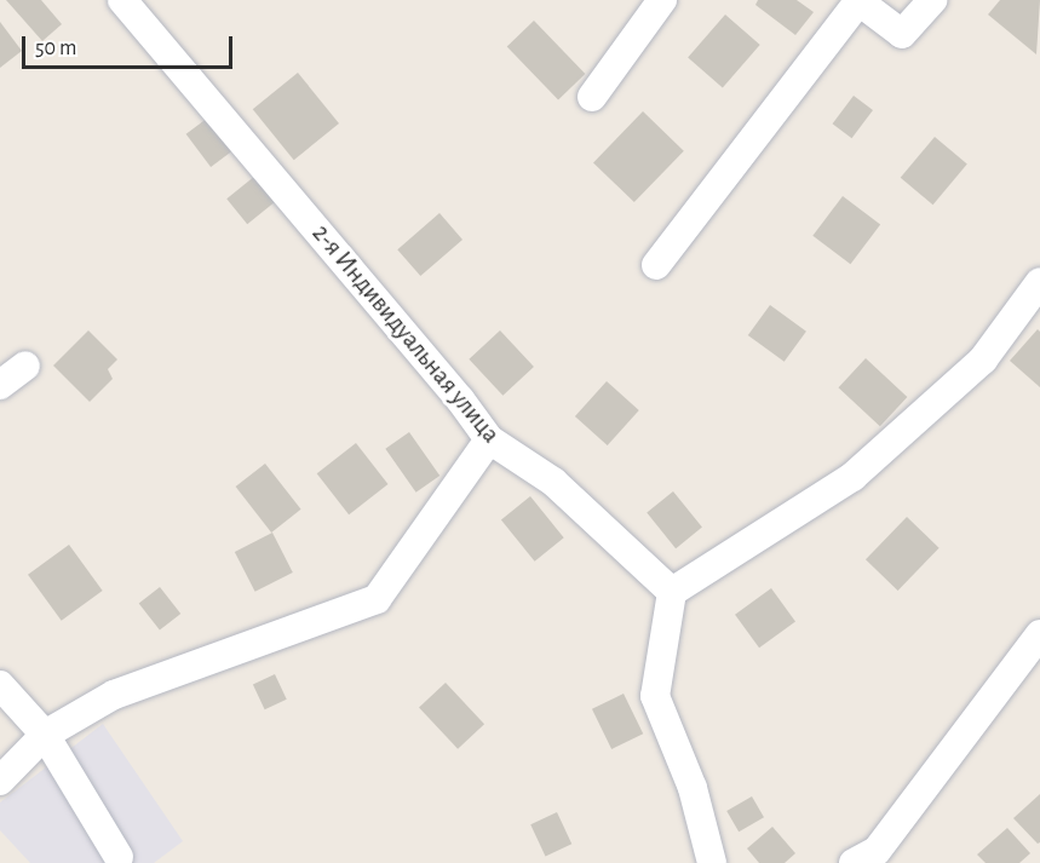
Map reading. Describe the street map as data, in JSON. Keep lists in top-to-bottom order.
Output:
{
  "streets": {
    "street": ["2-я Индивидуальная улица"]
  },
  "scale_bar": "50 m"
}
